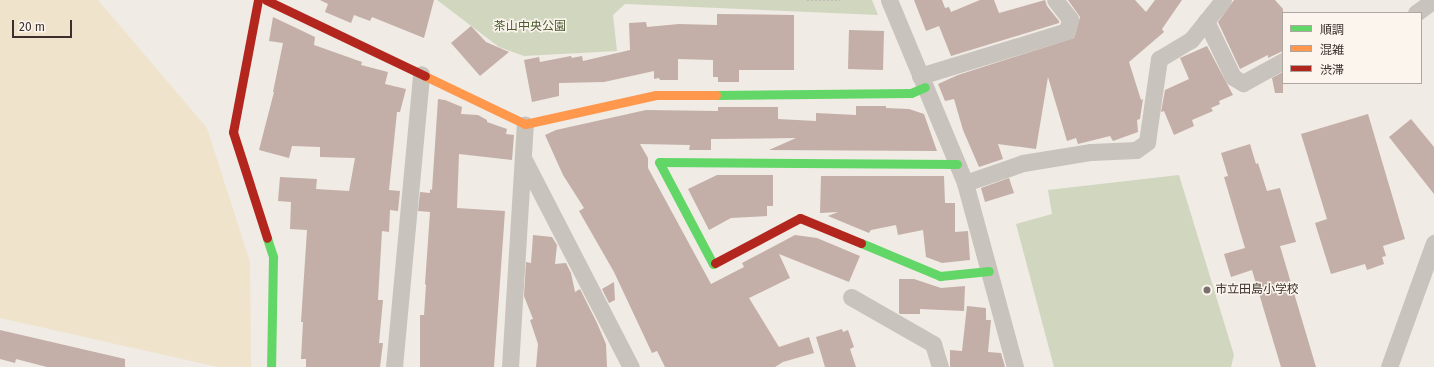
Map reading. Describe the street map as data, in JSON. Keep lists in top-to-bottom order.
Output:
{
  "parks": ["茶山中央公園"],
  "places": ["市立田島小学校"],
  "legend": ["順調", "混雑", "渋滞"],
  "scale_bar": "20 m"
}
